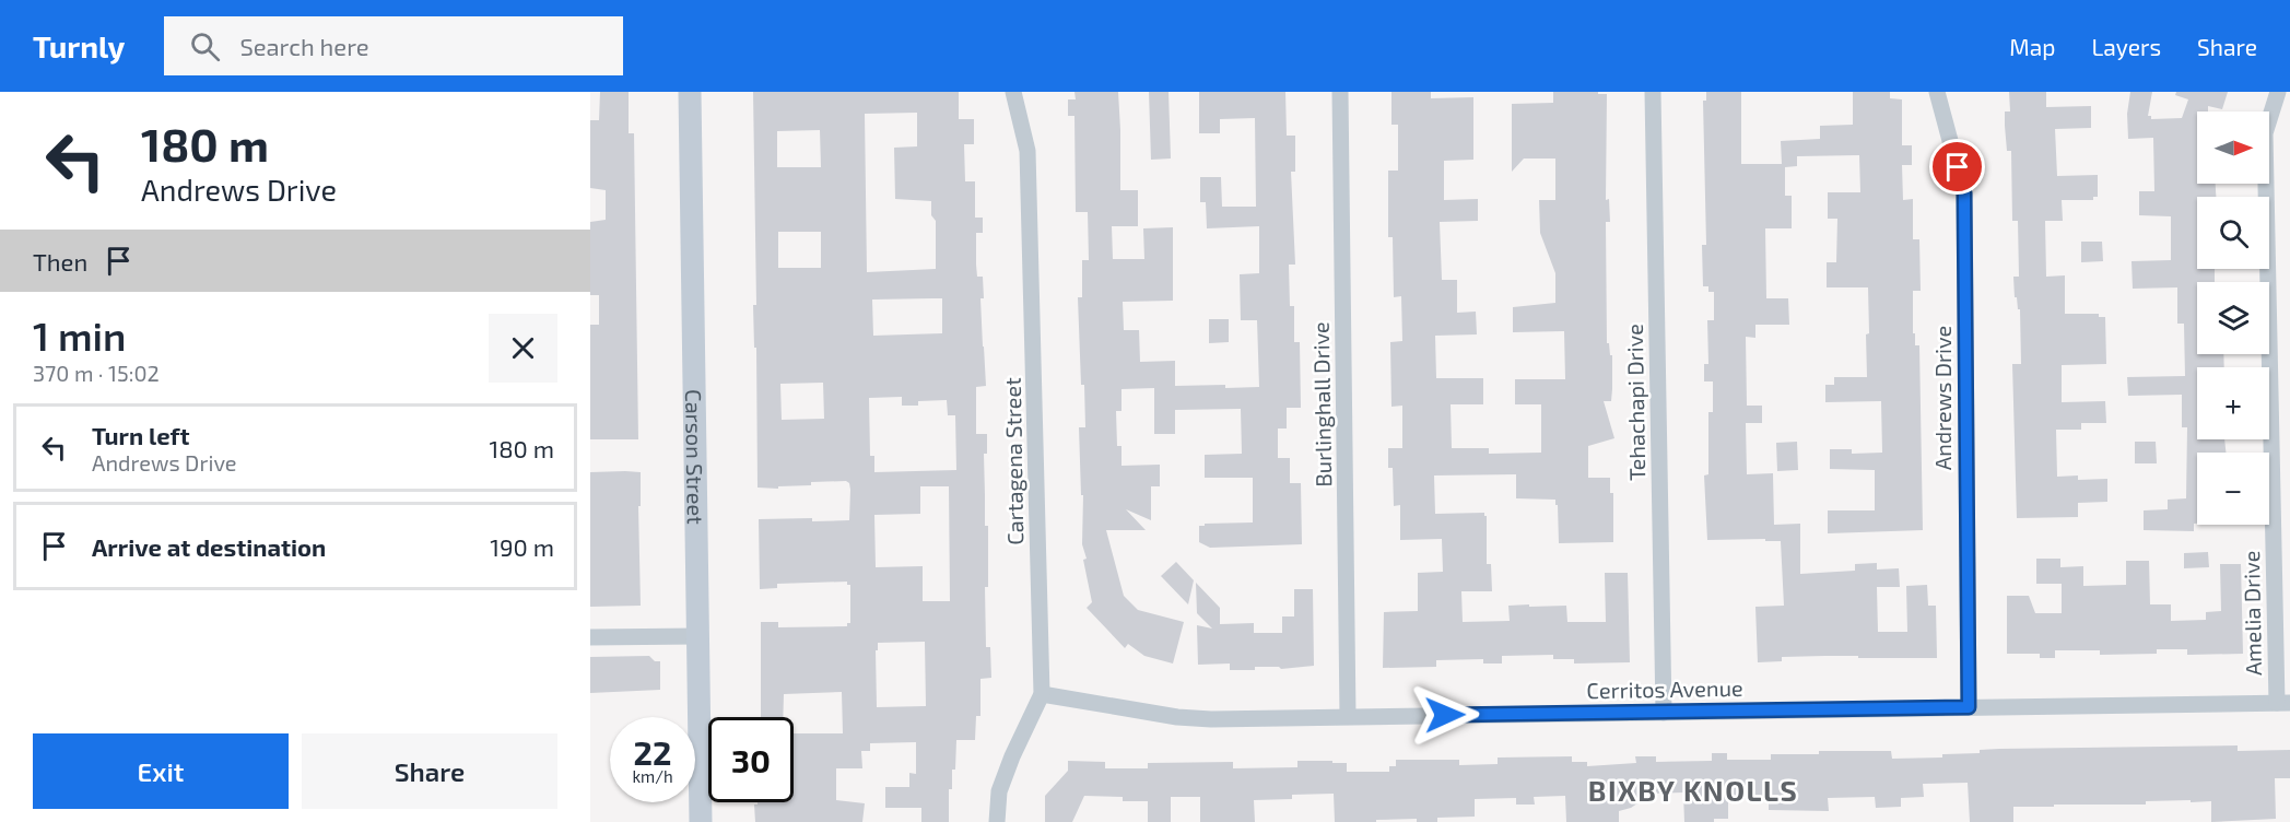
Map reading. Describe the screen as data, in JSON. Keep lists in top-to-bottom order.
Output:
{
  "streets": {
    "main road": ["Carson Street"],
    "street": [
      "Andrews Drive",
      "Tehachapi Drive",
      "Burlinghall Drive",
      "Cartagena Street",
      "Amelia Drive",
      "Cerritos Avenue"
    ]
  },
  "crossings": [
    ["Andrews Drive", "Cerritos Avenue"],
    ["Tehachapi Drive", "Cerritos Avenue"],
    ["Burlinghall Drive", "Cerritos Avenue"],
    ["Cartagena Street", "Cerritos Avenue"],
    ["Amelia Drive", "Cerritos Avenue"]
  ],
  "districts": ["BIXBY KNOLLS"],
  "north": "right",
  "page": {
    "header": "Turnly",
    "search": "Search here",
    "nav": ["Map", "Layers", "Share"],
    "turn": ["180 m", "Andrews Drive"],
    "map_buttons": ["+", "−"],
    "then": "Then",
    "heading": ["1 min", "370 m · 15:02"],
    "list": [
      {
        "name": "Turn left",
        "note": "Andrews Drive",
        "value": "180 m"
      },
      {
        "name": "Arrive at destination",
        "value": "190 m"
      }
    ],
    "speed": "22 km/h",
    "limit": "30",
    "buttons": ["Exit", "Share"]
  }
}
